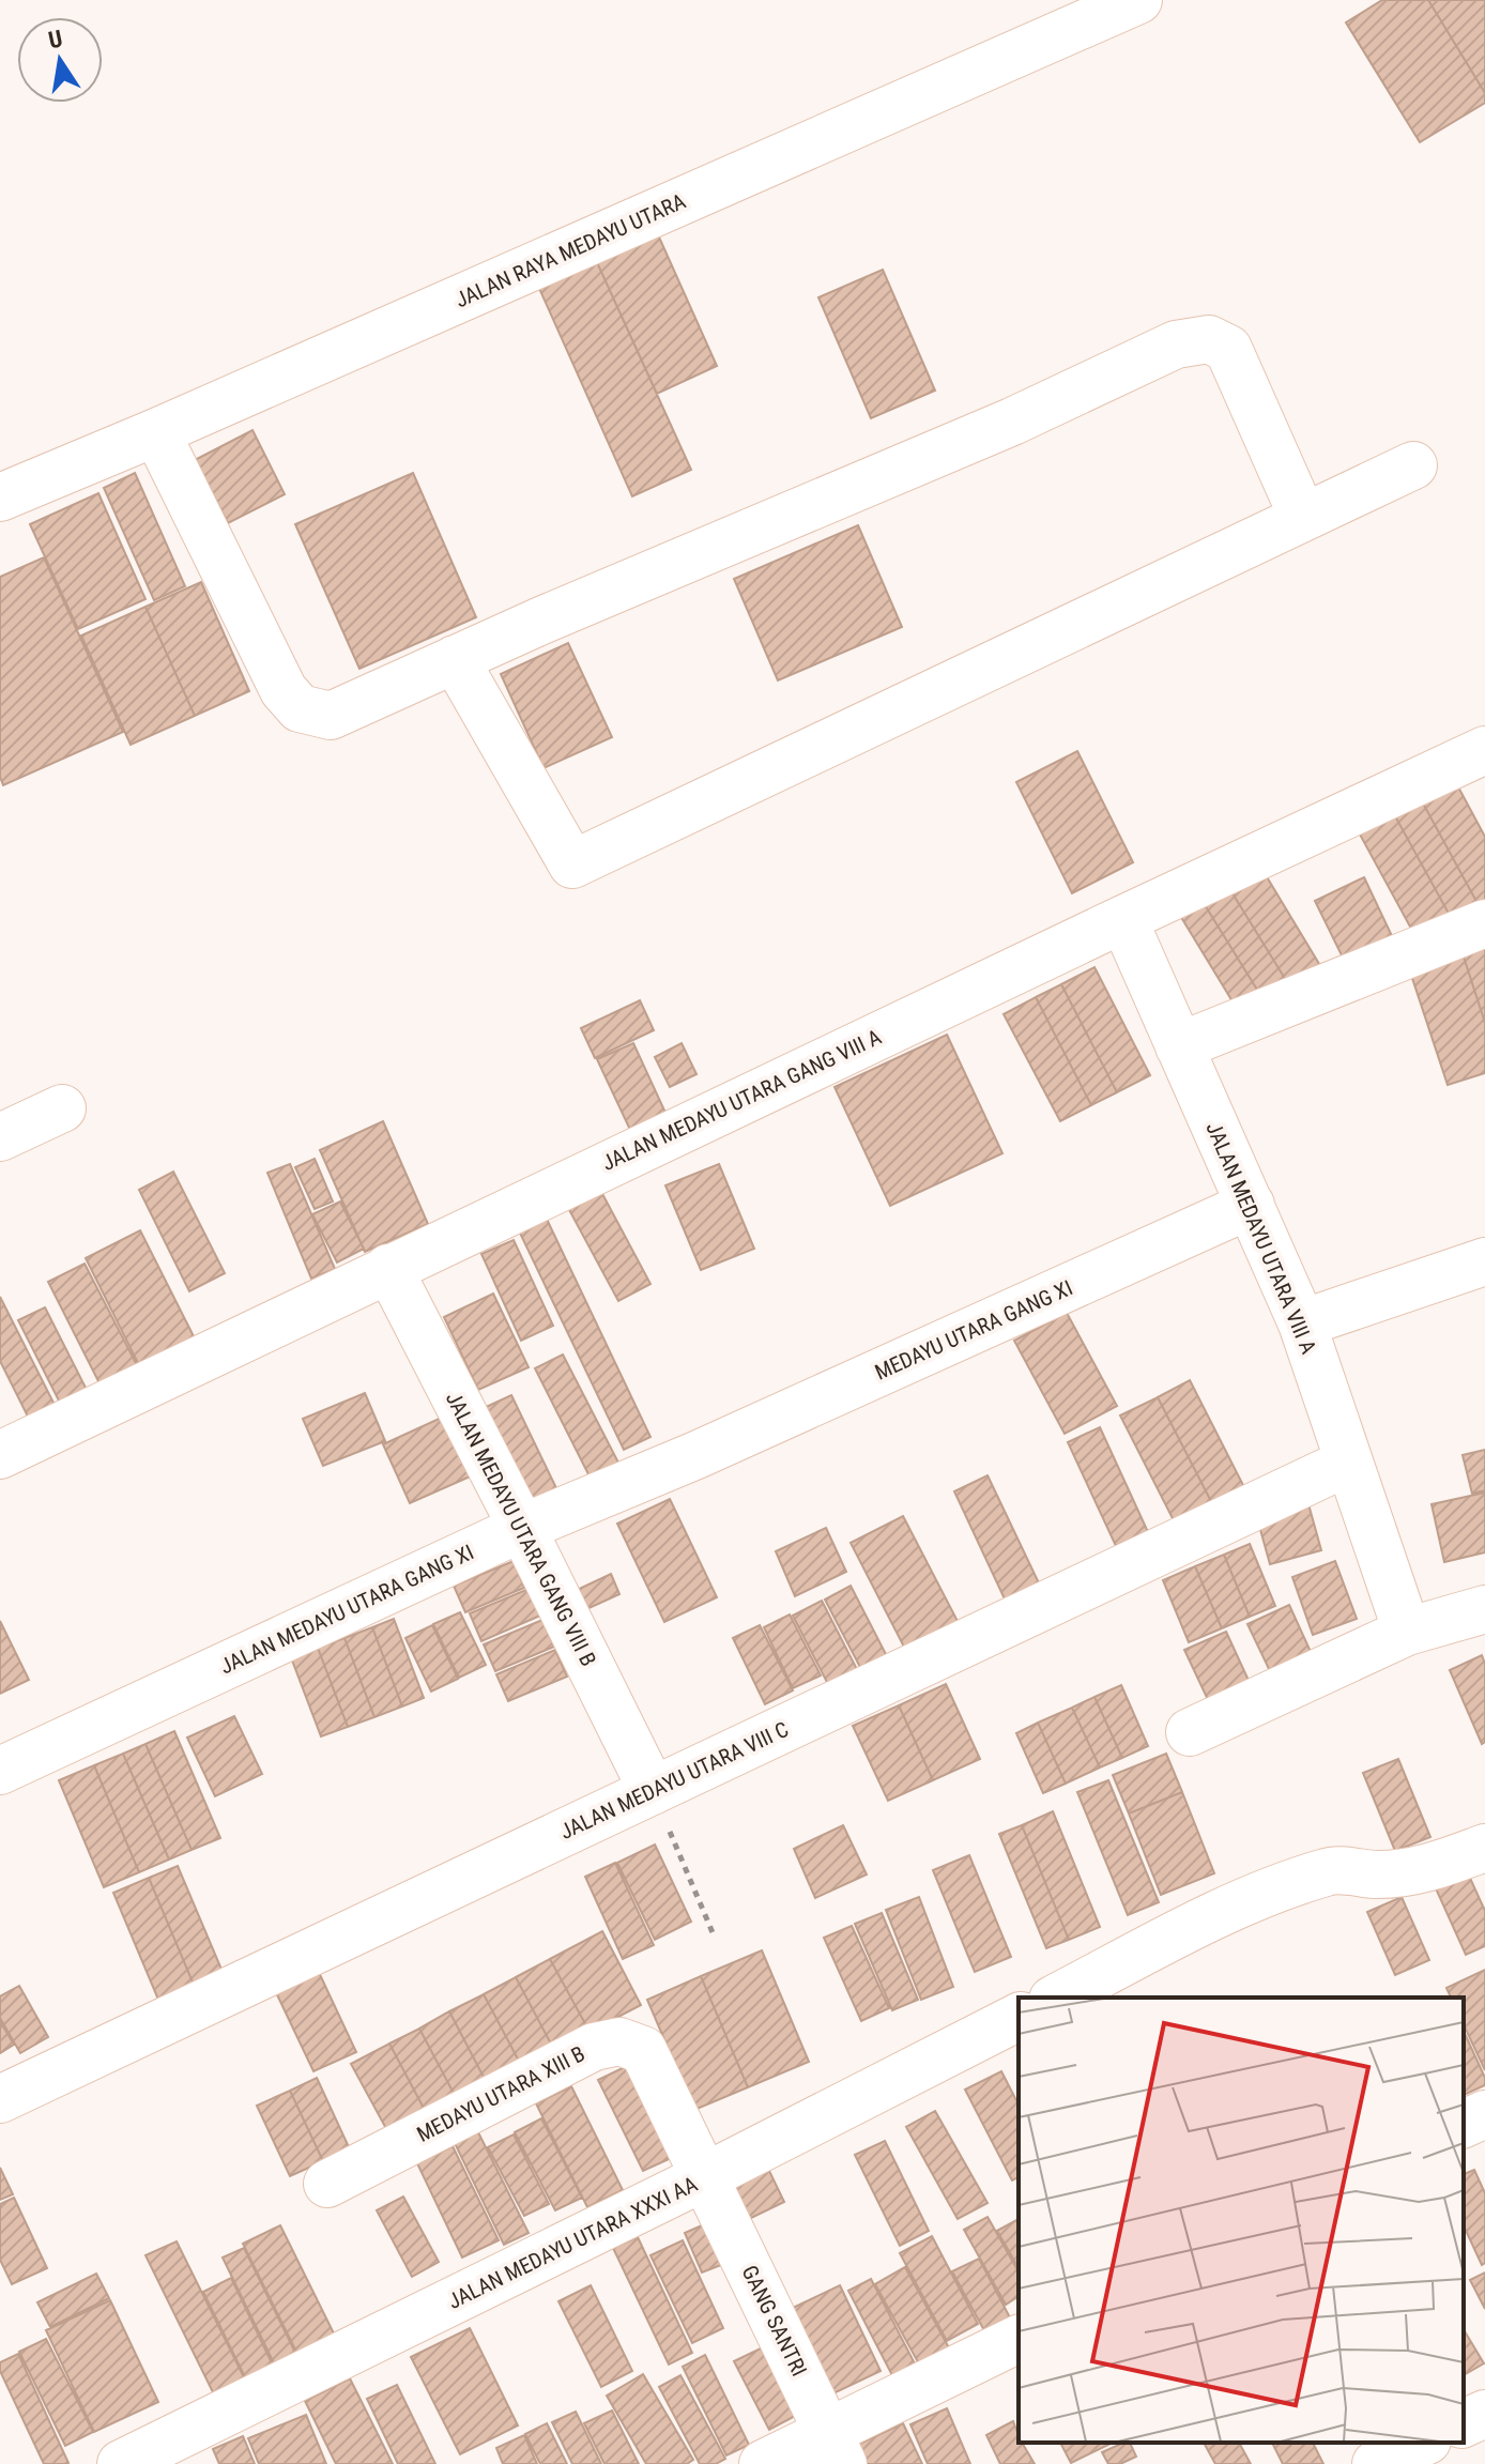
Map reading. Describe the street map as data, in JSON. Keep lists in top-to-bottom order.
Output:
{
  "streets": {
    "street": [
      "JALAN RAYA MEDAYU UTARA",
      "JALAN MEDAYU UTARA GANG VIII A",
      "JALAN MEDAYU UTARA VIII A",
      "MEDAYU UTARA GANG XI",
      "JALAN MEDAYU UTARA GANG VIII B",
      "JALAN MEDAYU UTARA GANG XI",
      "JALAN MEDAYU UTARA VIII C",
      "MEDAYU UTARA XIII B",
      "JALAN MEDAYU UTARA XXXI AA",
      "GANG SANTRI"
    ]
  },
  "crossings": [
    ["JALAN MEDAYU UTARA GANG VIII A", "JALAN MEDAYU UTARA VIII A"],
    ["JALAN MEDAYU UTARA GANG VIII A", "JALAN MEDAYU UTARA GANG VIII B"],
    ["JALAN MEDAYU UTARA VIII A", "MEDAYU UTARA GANG XI"],
    ["JALAN MEDAYU UTARA VIII A", "JALAN MEDAYU UTARA VIII C"],
    ["MEDAYU UTARA GANG XI", "JALAN MEDAYU UTARA GANG XI"],
    ["JALAN MEDAYU UTARA GANG VIII B", "JALAN MEDAYU UTARA GANG XI"],
    ["JALAN MEDAYU UTARA GANG VIII B", "JALAN MEDAYU UTARA VIII C"],
    ["MEDAYU UTARA XIII B", "JALAN MEDAYU UTARA XXXI AA"],
    ["MEDAYU UTARA XIII B", "GANG SANTRI"],
    ["JALAN MEDAYU UTARA XXXI AA", "GANG SANTRI"]
  ],
  "north": "top"
}
